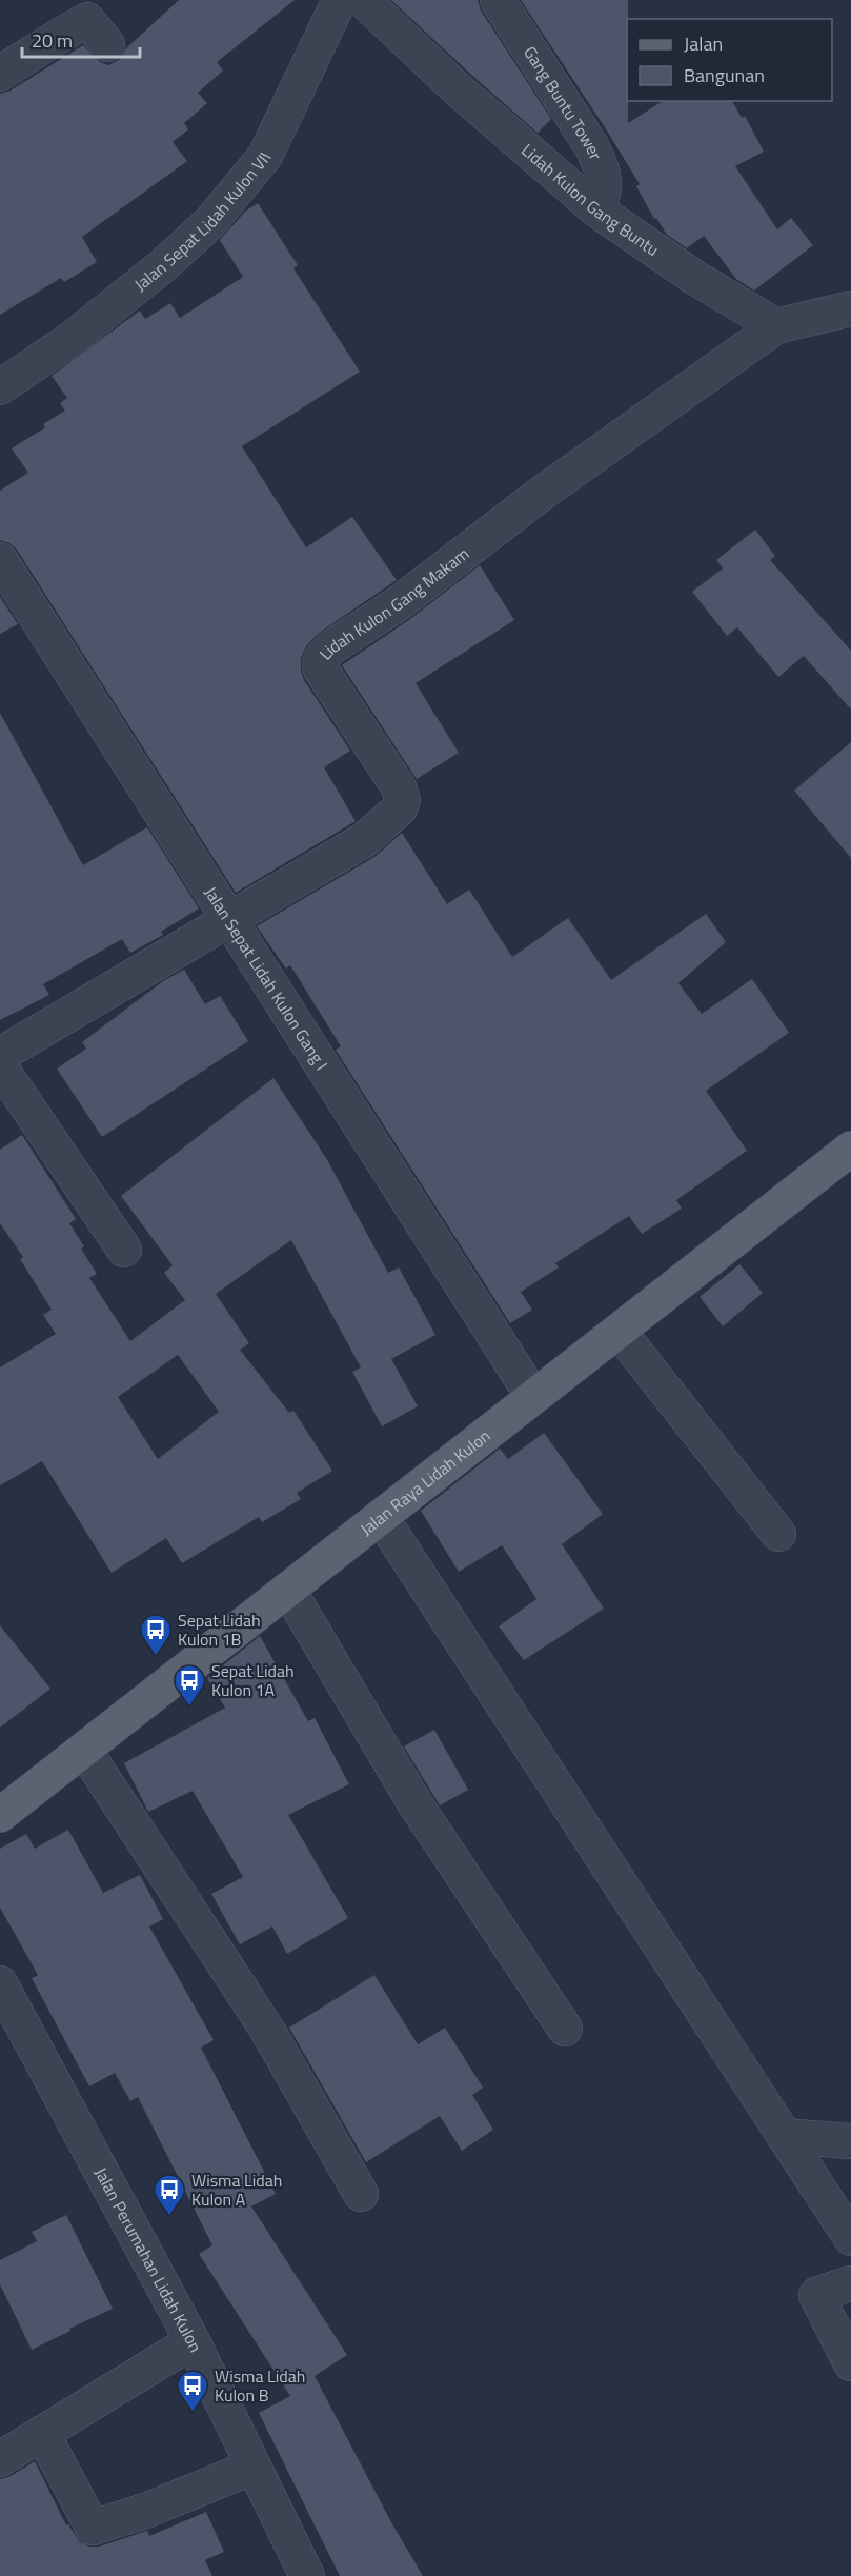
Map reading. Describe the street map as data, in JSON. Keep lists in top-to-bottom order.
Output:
{
  "streets": {
    "main road": ["Jalan Raya Lidah Kulon"],
    "street": [
      "Gang Buntu Tower",
      "Lidah Kulon Gang Buntu",
      "Jalan Sepat Lidah Kulon VII",
      "Lidah Kulon Gang Makam",
      "Jalan Sepat Lidah Kulon Gang I",
      "Jalan Perumahan Lidah Kulon"
    ]
  },
  "crossings": [
    ["Gang Buntu Tower", "Lidah Kulon Gang Buntu"],
    ["Lidah Kulon Gang Buntu", "Lidah Kulon Gang Makam"],
    ["Lidah Kulon Gang Makam", "Jalan Sepat Lidah Kulon Gang I"],
    ["Jalan Sepat Lidah Kulon Gang I", "Jalan Raya Lidah Kulon"]
  ],
  "places": {
    "bus stop": [
      "Sepat Lidah Kulon 1B",
      "Sepat Lidah Kulon 1A",
      "Wisma Lidah Kulon A",
      "Wisma Lidah Kulon B"
    ]
  },
  "legend": ["Jalan", "Bangunan"],
  "scale_bar": "20 m"
}
